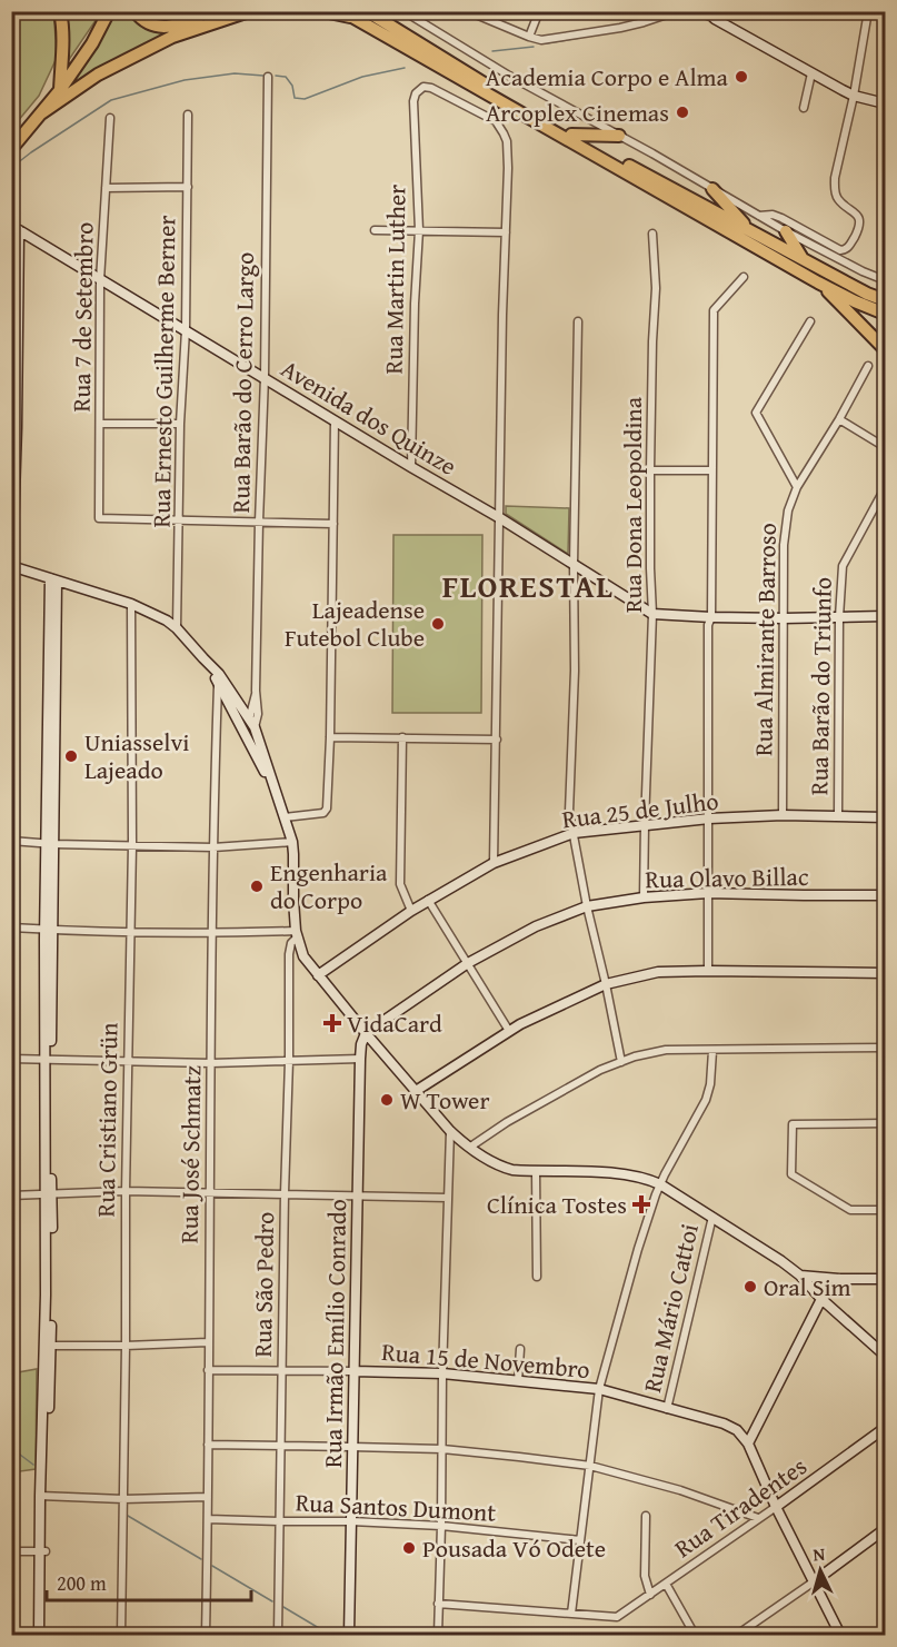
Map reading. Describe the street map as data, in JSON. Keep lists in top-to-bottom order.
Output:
{
  "streets": {
    "street": [
      "Rua Martin Luther",
      "Rua 7 de Setembro",
      "Rua Ernesto Guilherme Berner",
      "Rua Barão do Cerro Largo",
      "Avenida dos Quinze",
      "Rua Dona Leopoldina",
      "Rua Almirante Barroso",
      "Rua Barão do Triunfo",
      "Rua 25 de Julho",
      "Rua Olavo Billac",
      "Rua Cristiano Grün",
      "Rua José Schmatz",
      "Rua São Pedro",
      "Rua Mário Cattoi",
      "Rua Irmão Emílio Conrado",
      "Rua 15 de Novembro",
      "Rua Santos Dumont",
      "Rua Tiradentes"
    ]
  },
  "crossings": [
    ["Rua Martin Luther", "Avenida dos Quinze"],
    ["Rua 7 de Setembro", "Rua Ernesto Guilherme Berner"],
    ["Rua 7 de Setembro", "Avenida dos Quinze"],
    ["Rua Ernesto Guilherme Berner", "Avenida dos Quinze"],
    ["Rua Barão do Cerro Largo", "Avenida dos Quinze"],
    ["Avenida dos Quinze", "Rua Dona Leopoldina"],
    ["Avenida dos Quinze", "Rua Almirante Barroso"],
    ["Avenida dos Quinze", "Rua Barão do Triunfo"],
    ["Rua Dona Leopoldina", "Rua 25 de Julho"],
    ["Rua Dona Leopoldina", "Rua Olavo Billac"],
    ["Rua Almirante Barroso", "Rua 25 de Julho"],
    ["Rua Barão do Triunfo", "Rua 25 de Julho"],
    ["Rua Olavo Billac", "Rua Irmão Emílio Conrado"],
    ["Rua José Schmatz", "Rua 15 de Novembro"],
    ["Rua José Schmatz", "Rua Santos Dumont"],
    ["Rua São Pedro", "Rua 15 de Novembro"],
    ["Rua São Pedro", "Rua Santos Dumont"],
    ["Rua Mário Cattoi", "Rua 15 de Novembro"],
    ["Rua Irmão Emílio Conrado", "Rua 15 de Novembro"],
    ["Rua Irmão Emílio Conrado", "Rua Santos Dumont"]
  ],
  "districts": ["FLORESTAL"],
  "places": {
    "other": [
      "Academia Corpo e Alma",
      "Arcoplex Cinemas",
      "Lajeadense Futebol Clube",
      "Uniasselvi Lajeado",
      "Engenharia do Corpo",
      "W Tower",
      "Oral Sim",
      "Pousada Vó Odete"
    ],
    "health": ["VidaCard", "Clínica Tostes"]
  },
  "scale_bar": "200 m",
  "north": "top"
}
